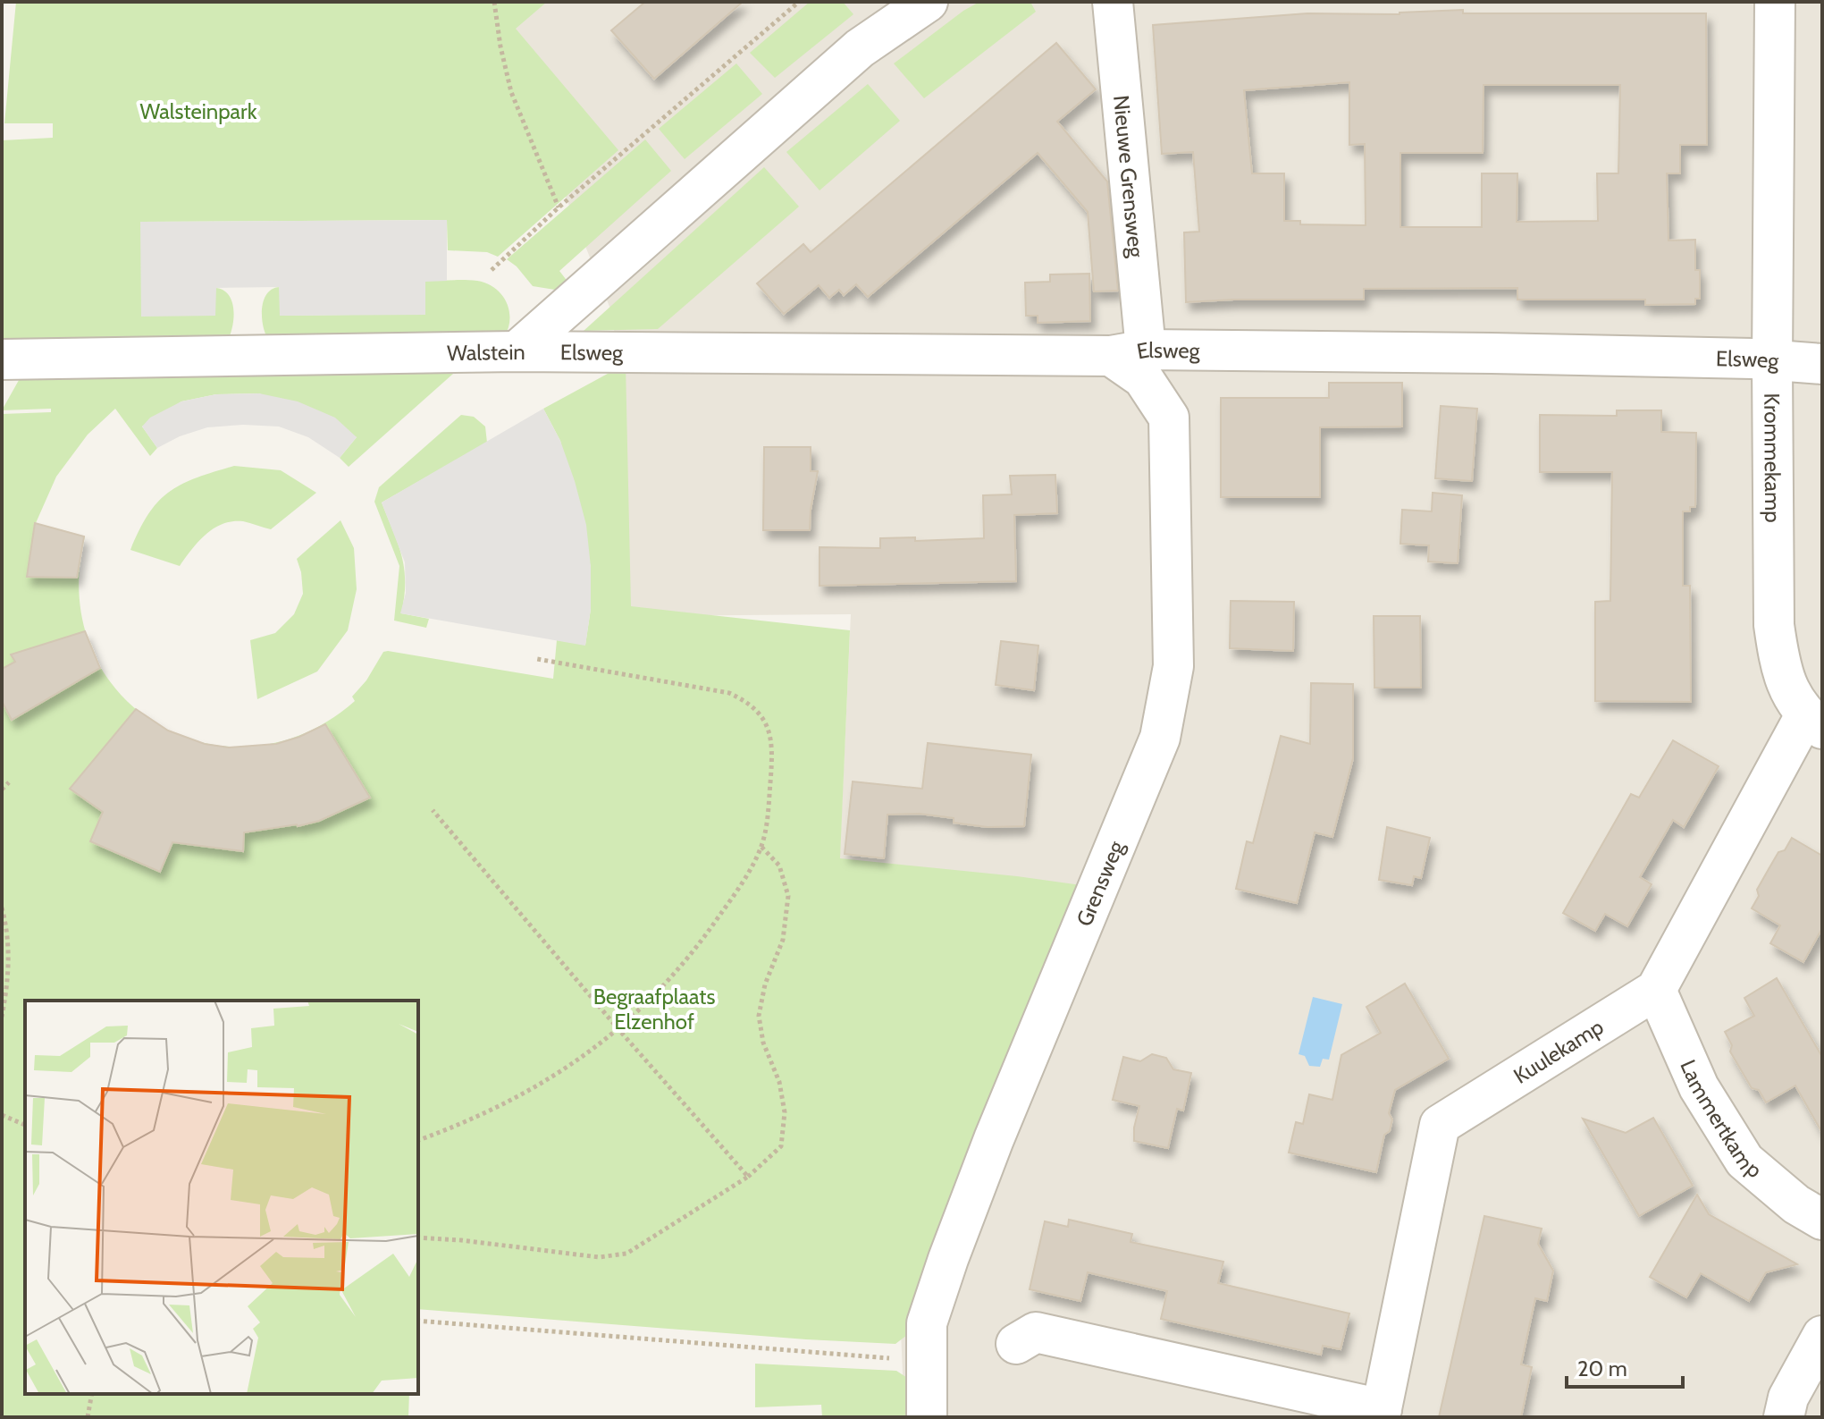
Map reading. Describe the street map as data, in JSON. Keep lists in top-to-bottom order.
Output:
{
  "streets": {
    "street": [
      "Nieuwe Grensweg",
      "Walstein",
      "Elsweg",
      "Krommekamp",
      "Grensweg",
      "Kuulekamp",
      "Lammertkamp"
    ]
  },
  "crossings": [
    ["Nieuwe Grensweg", "Elsweg"],
    ["Nieuwe Grensweg", "Grensweg"],
    ["Walstein", "Elsweg"],
    ["Elsweg", "Krommekamp"],
    ["Elsweg", "Grensweg"],
    ["Krommekamp", "Kuulekamp"],
    ["Kuulekamp", "Lammertkamp"]
  ],
  "parks": ["Walsteinpark", "Begraafplaats Elzenhof"],
  "scale_bar": "20 m"
}
